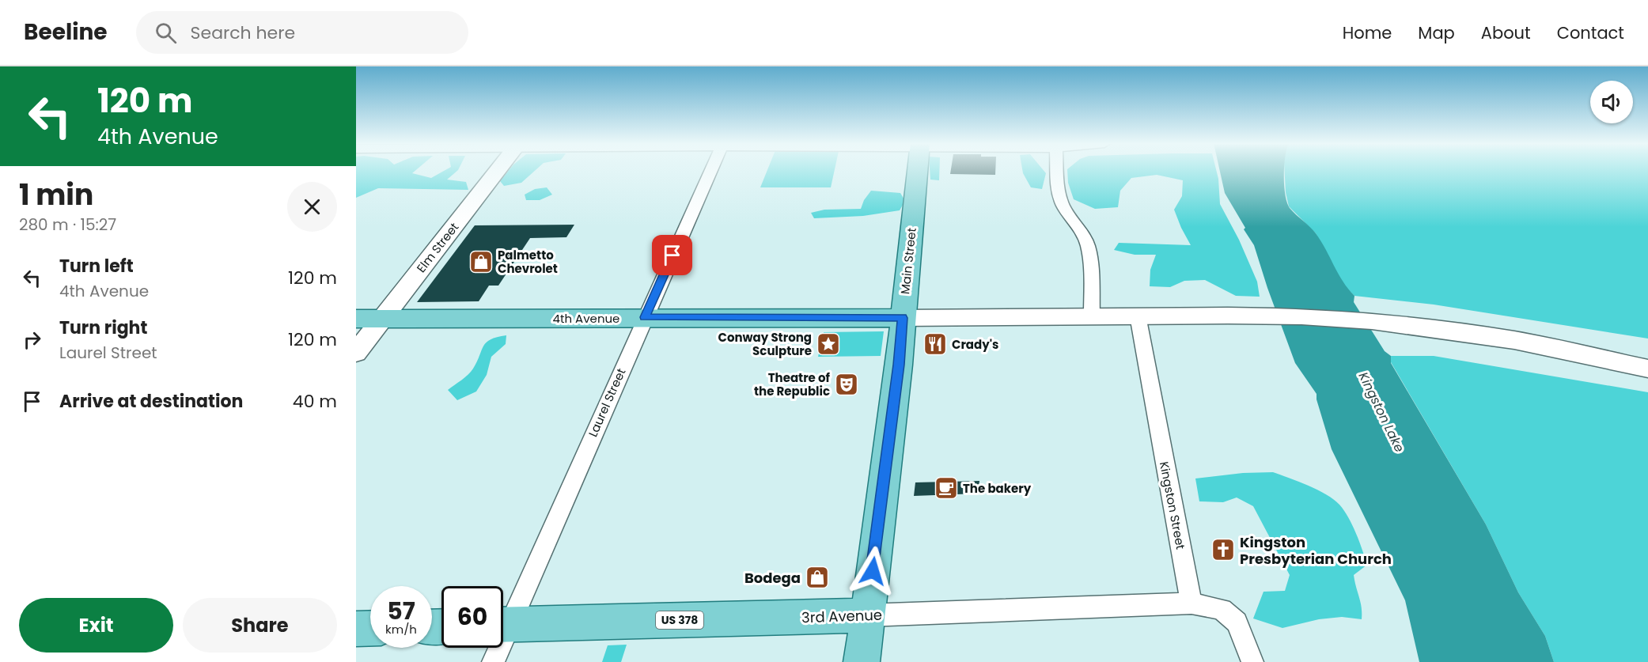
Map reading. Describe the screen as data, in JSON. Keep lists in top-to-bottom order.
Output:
{
  "streets": {
    "main road": [
      "Elm Street",
      "Main Street",
      "4th Avenue",
      "3rd Avenue",
      "US 378"
    ],
    "street": ["Laurel Street", "Kingston Street"]
  },
  "crossings": [
    ["Elm Street", "4th Avenue"],
    ["Main Street", "4th Avenue"],
    ["Main Street", "3rd Avenue"],
    ["4th Avenue", "Laurel Street"],
    ["Kingston Street", "3rd Avenue"]
  ],
  "water": ["Kingston Lake"],
  "places": {
    "shop": ["Palmetto Chevrolet", "Bodega"],
    "place": ["Conway Strong Sculpture"],
    "restaurant": ["Crady's"],
    "theatre": ["Theatre of the Republic"],
    "cafe": ["The bakery"],
    "church": ["Kingston Presbyterian Church"]
  },
  "page": {
    "header": "Beeline",
    "search": "Search here",
    "nav": [
      "Home",
      "Map",
      "About",
      "Contact"
    ],
    "turn": ["120 m", "4th Avenue"],
    "heading": ["1 min", "280 m · 15:27"],
    "list": [
      {
        "name": "Turn left",
        "note": "4th Avenue",
        "value": "120 m"
      },
      {
        "name": "Turn right",
        "note": "Laurel Street",
        "value": "120 m"
      },
      {
        "name": "Arrive at destination",
        "value": "40 m"
      }
    ],
    "speed": "57 km/h",
    "limit": "60",
    "buttons": ["Exit", "Share"]
  }
}
